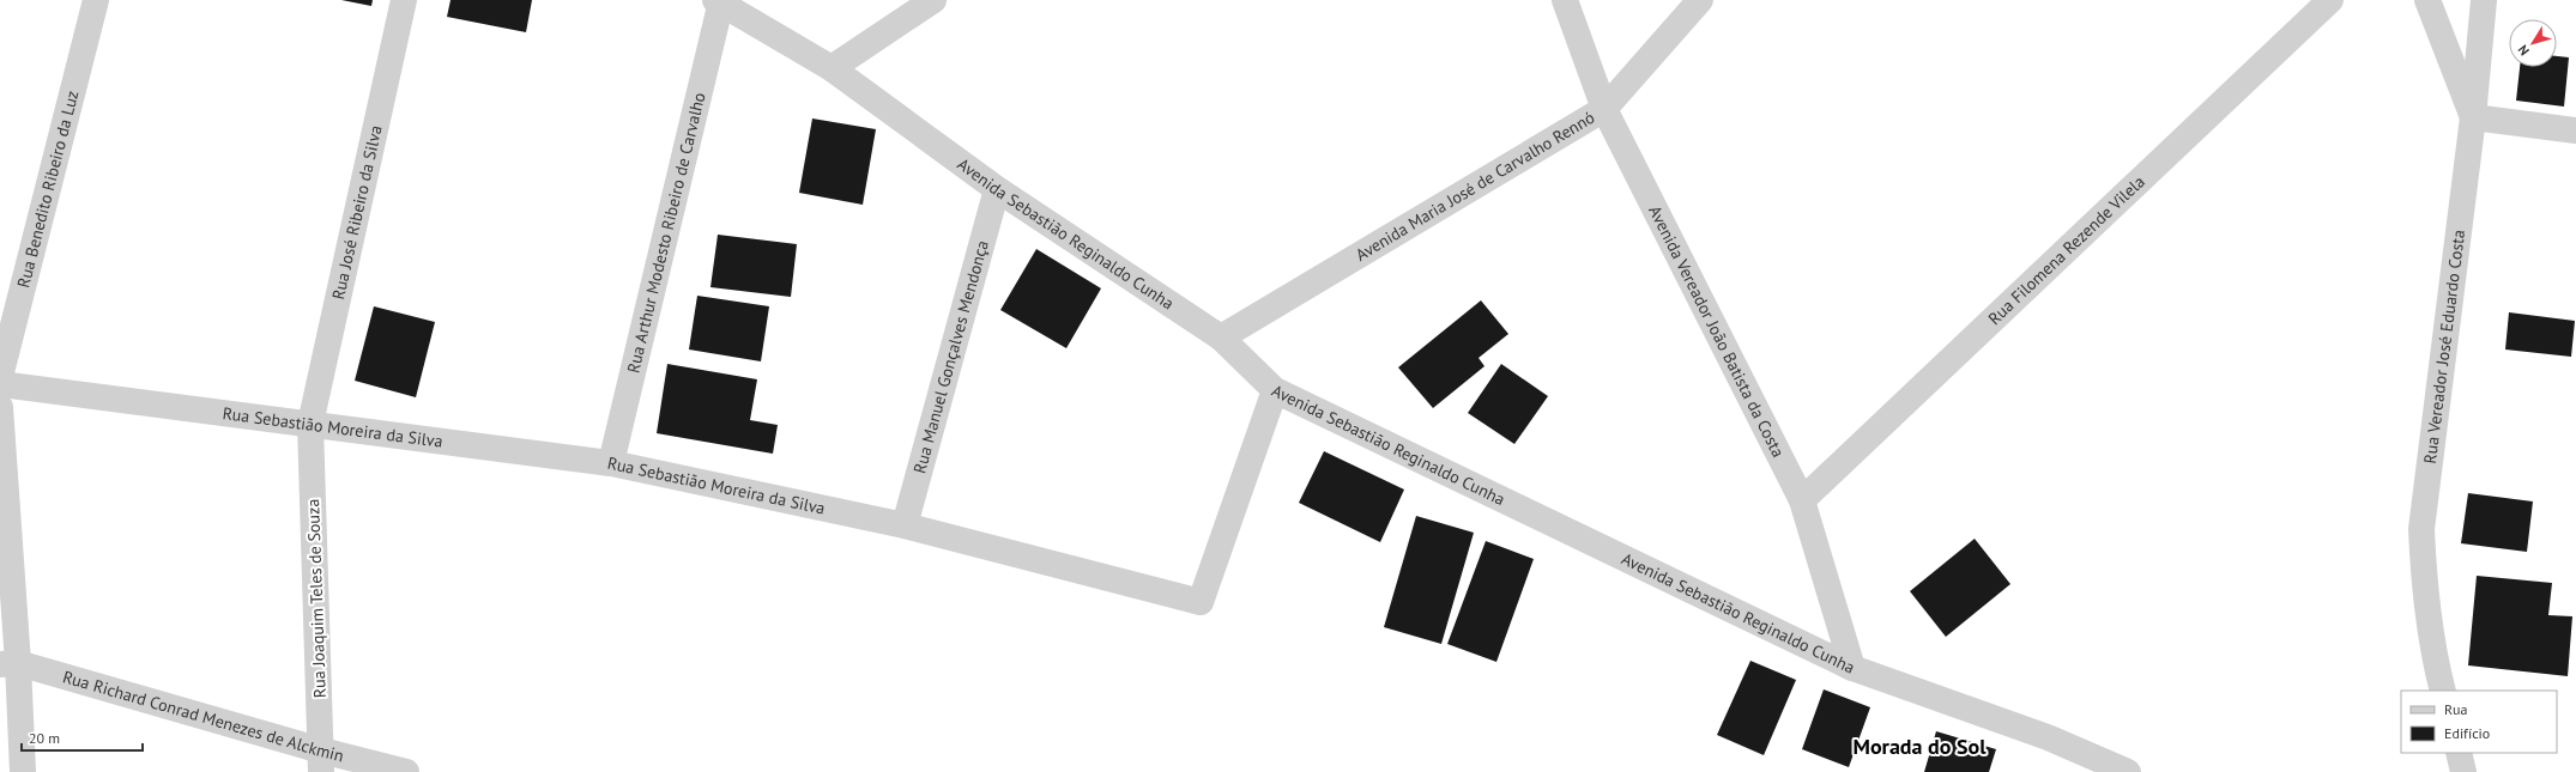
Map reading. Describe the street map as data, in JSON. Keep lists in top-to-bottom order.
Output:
{
  "streets": {
    "street": [
      "Avenida Maria José de Carvalho Rennó",
      "Rua Benedito Ribeiro da Luz",
      "Rua José Ribeiro da Silva",
      "Rua Arthur Modesto Ribeiro de Carvalho",
      "Avenida Sebastião Reginaldo Cunha",
      "Rua Filomena Rezende Vilela",
      "Avenida Vereador João Batista da Costa",
      "Rua Vereador José Eduardo Costa",
      "Rua Manuel Gonçalves Mendonça",
      "Rua Sebastião Moreira da Silva",
      "Rua Joaquim Teles de Souza",
      "Rua Richard Conrad Menezes de Alckmin"
    ]
  },
  "crossings": [
    ["Avenida Maria José de Carvalho Rennó", "Avenida Sebastião Reginaldo Cunha"],
    ["Avenida Maria José de Carvalho Rennó", "Avenida Vereador João Batista da Costa"],
    ["Rua José Ribeiro da Silva", "Rua Sebastião Moreira da Silva"],
    ["Rua José Ribeiro da Silva", "Rua Joaquim Teles de Souza"],
    ["Rua Arthur Modesto Ribeiro de Carvalho", "Avenida Sebastião Reginaldo Cunha"],
    ["Rua Arthur Modesto Ribeiro de Carvalho", "Rua Sebastião Moreira da Silva"],
    ["Avenida Sebastião Reginaldo Cunha", "Avenida Vereador João Batista da Costa"],
    ["Avenida Sebastião Reginaldo Cunha", "Rua Manuel Gonçalves Mendonça"],
    ["Avenida Sebastião Reginaldo Cunha", "Rua Sebastião Moreira da Silva"],
    ["Rua Filomena Rezende Vilela", "Avenida Vereador João Batista da Costa"],
    ["Rua Manuel Gonçalves Mendonça", "Rua Sebastião Moreira da Silva"],
    ["Rua Sebastião Moreira da Silva", "Rua Joaquim Teles de Souza"],
    ["Rua Joaquim Teles de Souza", "Rua Richard Conrad Menezes de Alckmin"]
  ],
  "districts": ["Morada do Sol"],
  "legend": ["Rua", "Edifício"],
  "scale_bar": "20 m",
  "north": "bottom left"
}
